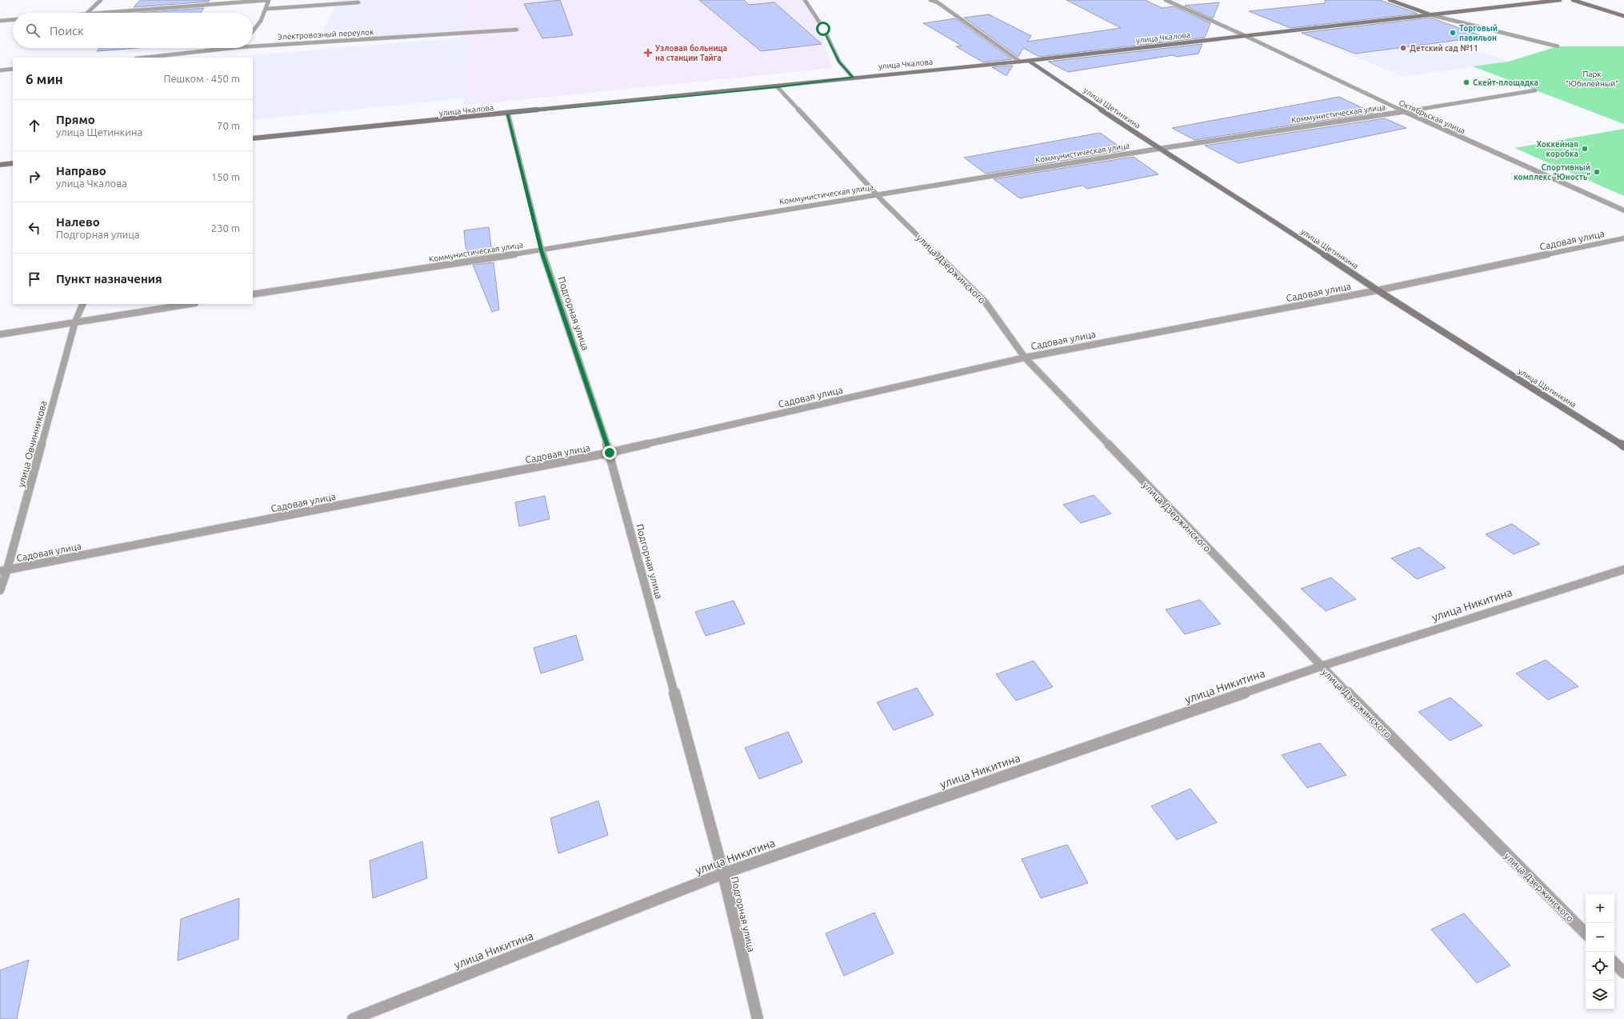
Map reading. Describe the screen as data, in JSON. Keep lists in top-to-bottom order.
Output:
{
  "streets": {
    "street": [
      "Электровозный переулок",
      "улица Чкалова",
      "улица Щетинкина",
      "Коммунистическая улица",
      "Октябрьская улица",
      "Садовая улица",
      "улица Дзержинского",
      "Подгорная улица",
      "улица Овчинникова",
      "улица Никитина"
    ]
  },
  "crossings": [
    ["улица Чкалова", "улица Щетинкина"],
    ["улица Чкалова", "Октябрьская улица"],
    ["улица Чкалова", "улица Дзержинского"],
    ["улица Чкалова", "Подгорная улица"],
    ["улица Щетинкина", "Коммунистическая улица"],
    ["улица Щетинкина", "Садовая улица"],
    ["Коммунистическая улица", "Октябрьская улица"],
    ["Коммунистическая улица", "улица Дзержинского"],
    ["Коммунистическая улица", "Подгорная улица"],
    ["Садовая улица", "улица Дзержинского"],
    ["Садовая улица", "Подгорная улица"],
    ["Садовая улица", "улица Овчинникова"],
    ["улица Дзержинского", "улица Никитина"],
    ["Подгорная улица", "улица Никитина"]
  ],
  "parks": ["Парк \"Юбилейный\""],
  "places": {
    "other": [
      "Торговый павильон",
      "Детский сад №11",
      "Скейт-площадка",
      "Хоккейная коробка",
      "Спортивный комплекс \"Юность\""
    ],
    "health": ["Узловая больница на станции Тайга"]
  },
  "page": {
    "search": "Поиск",
    "heading": ["6 мин", "Пешком · 450 m"],
    "list": [
      ["Прямо", "улица Щетинкина", "70 m"],
      ["Направо", "улица Чкалова", "150 m"],
      ["Налево", "Подгорная улица", "230 m"],
      "Пункт назначения"
    ],
    "map_buttons": ["+", "−"]
  }
}
